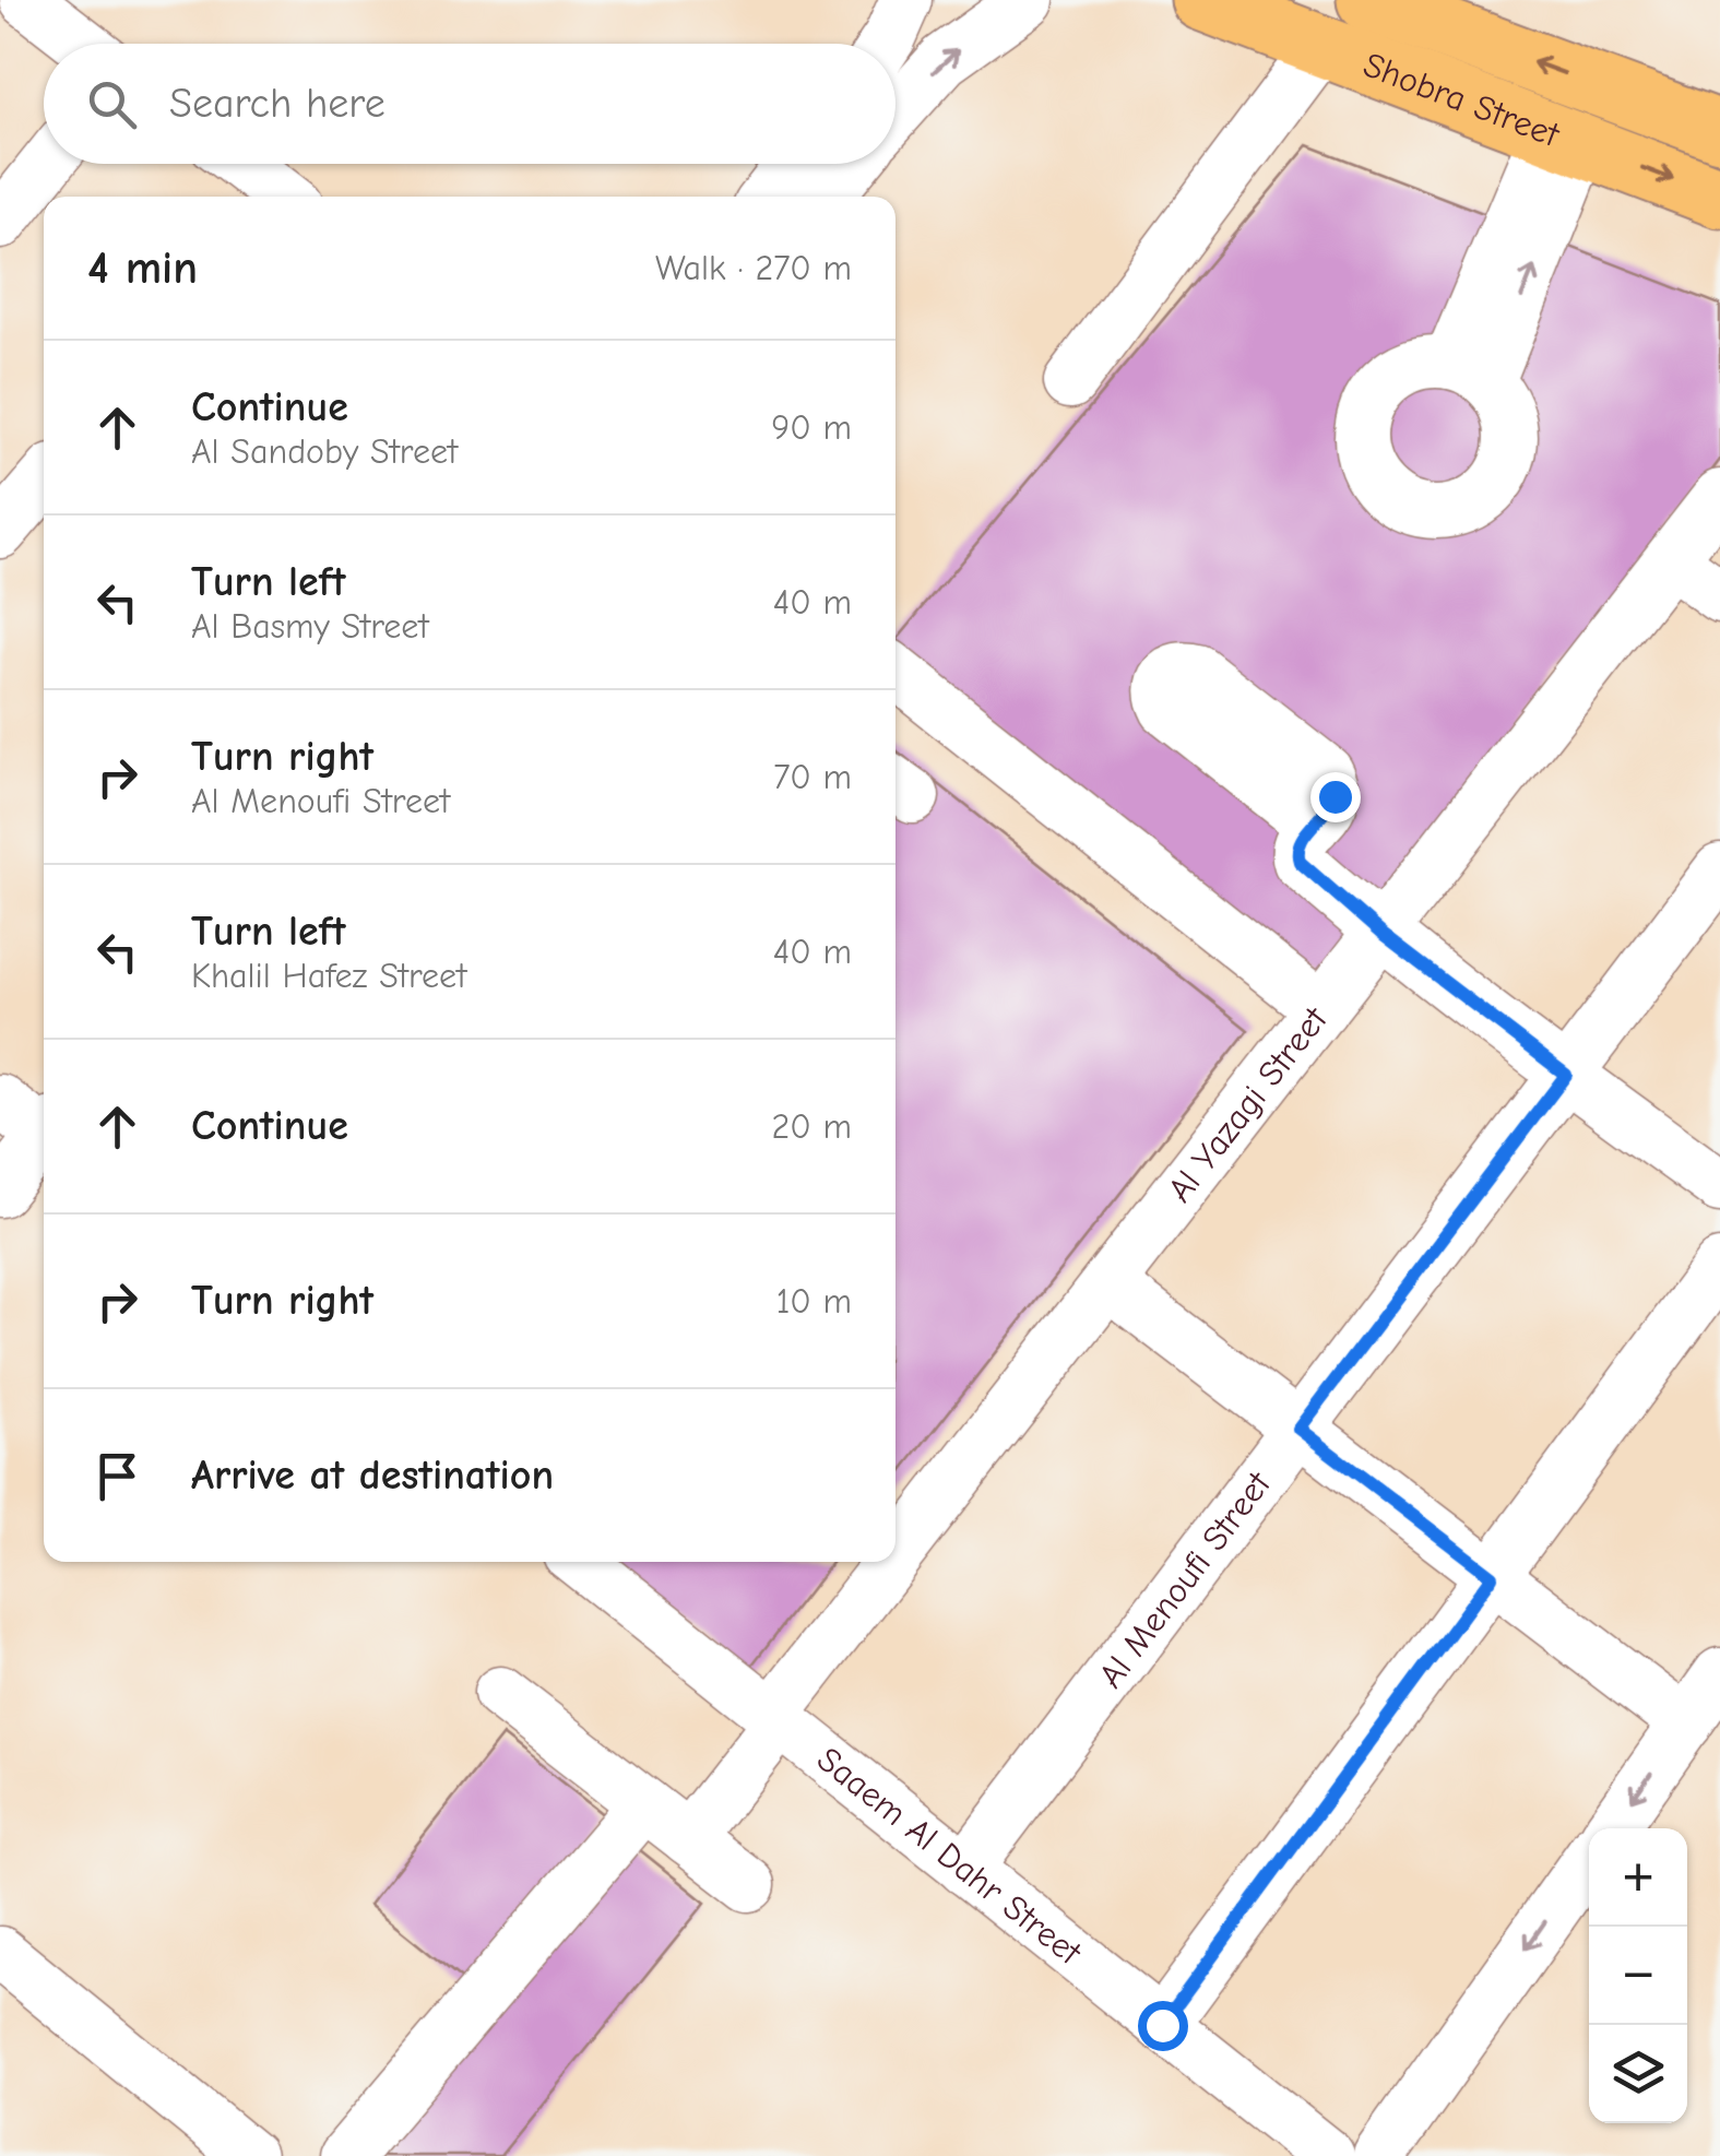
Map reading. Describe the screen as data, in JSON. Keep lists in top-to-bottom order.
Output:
{
  "streets": {
    "main road": ["Shobra Street"],
    "street": ["Al Yazagi Street", "Al Menoufi Street", "Saaem Al Dahr Street"]
  },
  "crossings": [
    ["Al Yazagi Street", "Saaem Al Dahr Street"],
    ["Al Menoufi Street", "Saaem Al Dahr Street"]
  ],
  "page": {
    "search": "Search here",
    "heading": ["4 min", "Walk · 270 m"],
    "list": [
      ["Continue", "Al Sandoby Street", "90 m"],
      ["Turn left", "Al Basmy Street", "40 m"],
      ["Turn right", "Al Menoufi Street", "70 m"],
      ["Turn left", "Khalil Hafez Street", "40 m"],
      ["Continue", "20 m"],
      ["Turn right", "10 m"],
      "Arrive at destination"
    ],
    "map_buttons": ["+", "−"]
  }
}
